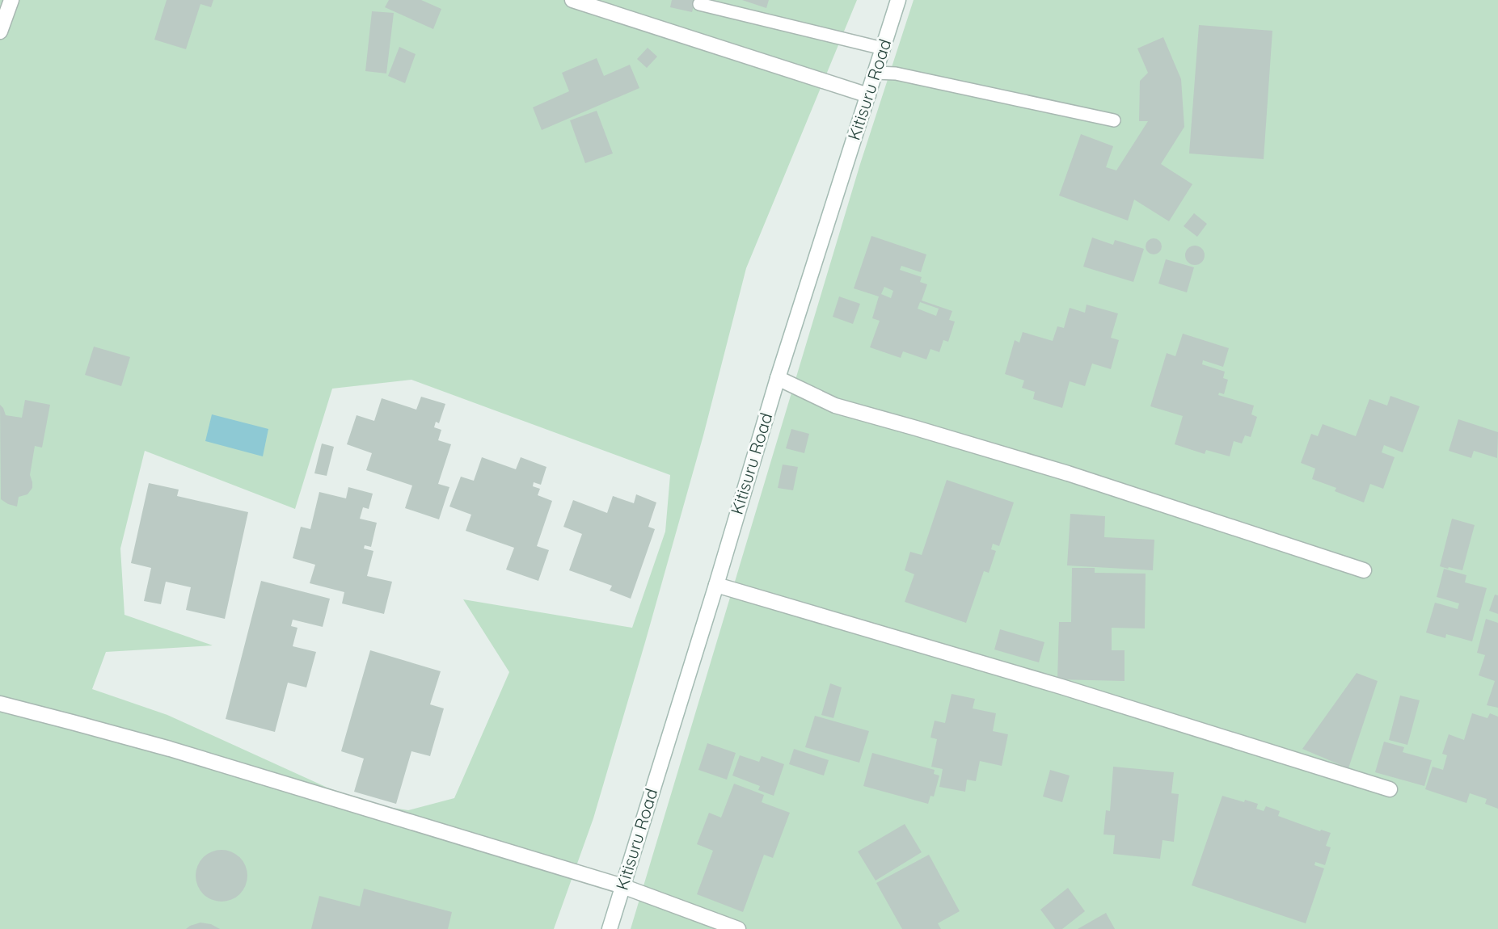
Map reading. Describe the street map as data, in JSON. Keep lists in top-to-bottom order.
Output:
{
  "streets": {
    "street": ["Kitisuru Road"]
  }
}
